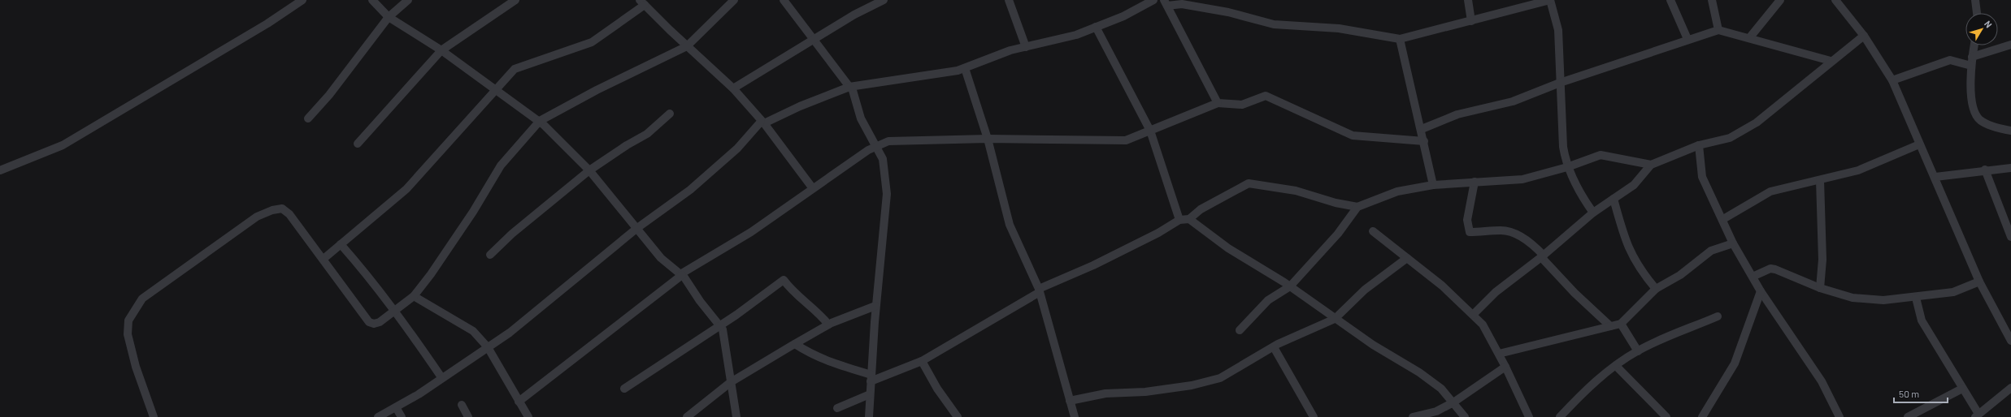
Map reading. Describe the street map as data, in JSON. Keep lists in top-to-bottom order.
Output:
{
  "scale_bar": "50 m",
  "north": "top right"
}
